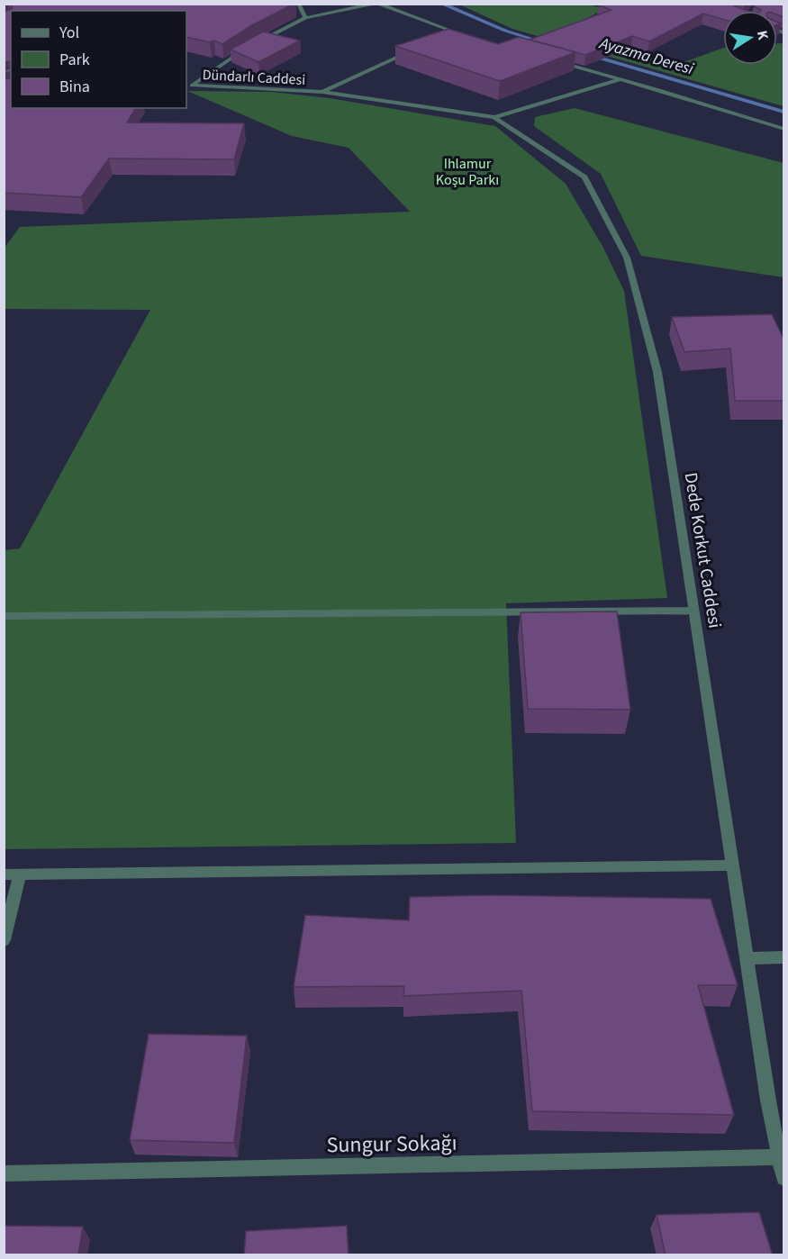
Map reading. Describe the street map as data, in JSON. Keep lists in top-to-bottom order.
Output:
{
  "streets": {
    "street": ["Dündarlı Caddesi", "Dede Korkut Caddesi", "Sungur Sokağı"]
  },
  "crossings": [
    ["Dündarlı Caddesi", "Dede Korkut Caddesi"],
    ["Dede Korkut Caddesi", "Sungur Sokağı"]
  ],
  "water": ["Ayazma Deresi"],
  "parks": ["Ihlamur Koşu Parkı"],
  "legend": ["Yol", "Park", "Bina"],
  "north": "right"
}
